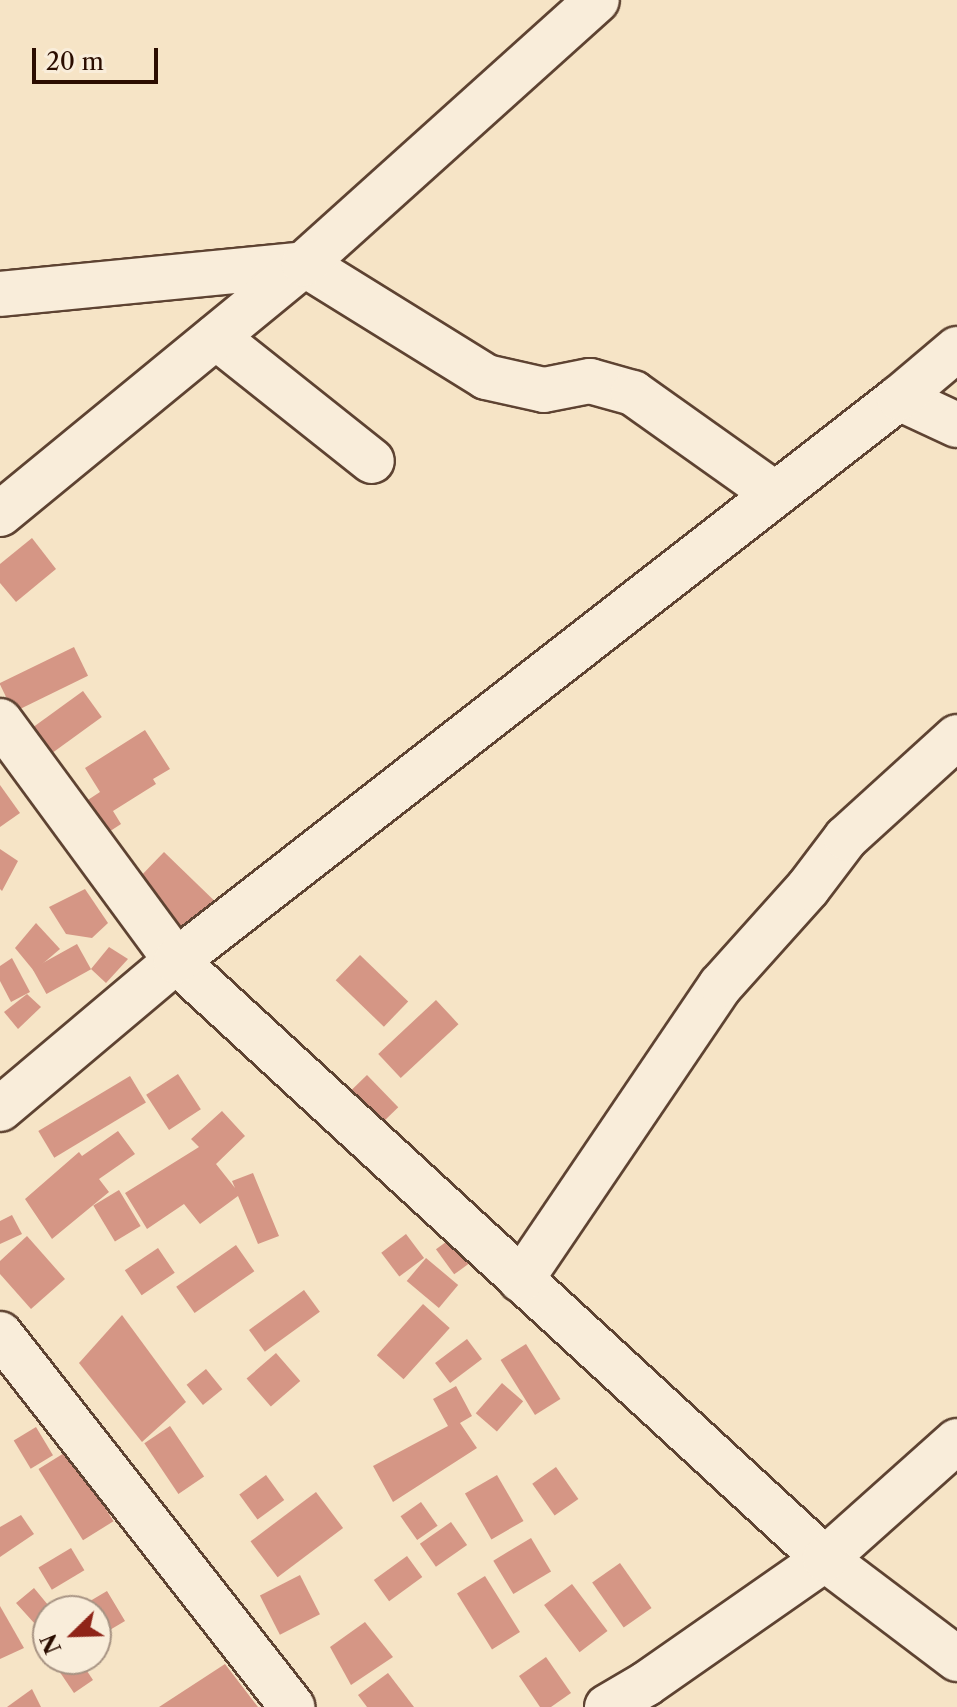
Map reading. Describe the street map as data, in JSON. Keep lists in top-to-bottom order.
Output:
{
  "scale_bar": "20 m",
  "north": "bottom left"
}
